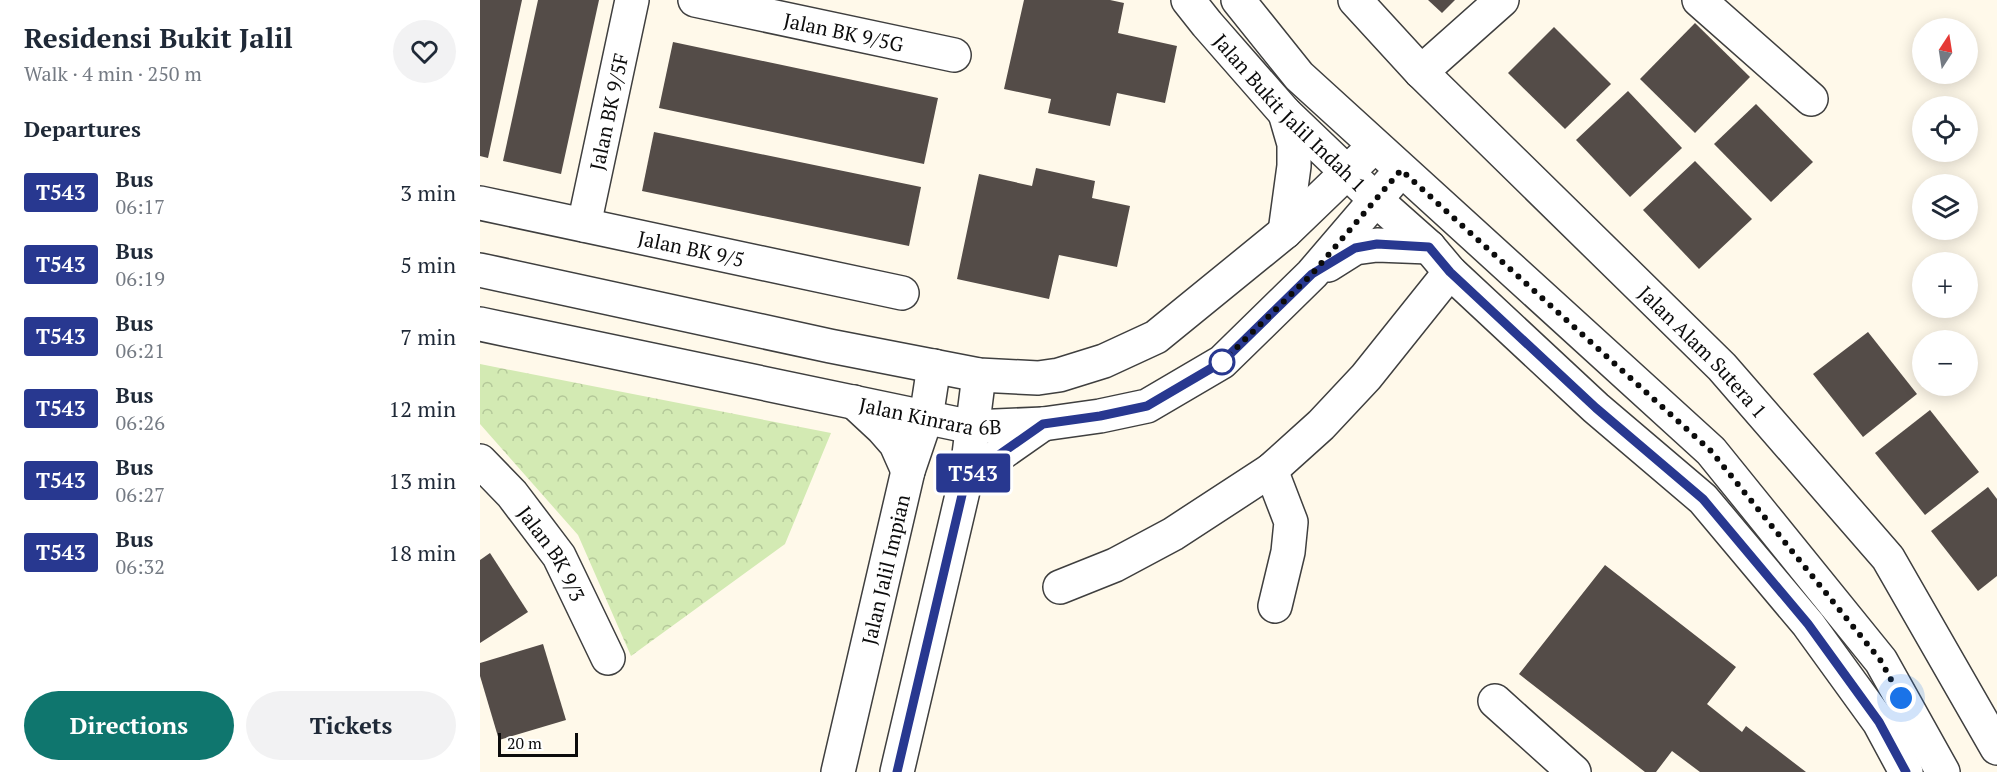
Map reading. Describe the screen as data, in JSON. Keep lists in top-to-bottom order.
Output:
{
  "streets": {
    "street": [
      "Jalan BK 9/5G",
      "Jalan Bukit Jalil Indah 1",
      "Jalan BK 9/5F",
      "Jalan BK 9/5",
      "Jalan Alam Sutera 1",
      "Jalan Kinrara 6B",
      "Jalan BK 9/3",
      "Jalan Jalil Impian"
    ]
  },
  "crossings": [
    ["Jalan Bukit Jalil Indah 1", "Jalan Kinrara 6B"],
    ["Jalan BK 9/5F", "Jalan BK 9/5"],
    ["Jalan Kinrara 6B", "Jalan Jalil Impian"]
  ],
  "lines": ["bus line T543"],
  "scale_bar": "20 m",
  "north": "top",
  "page": {
    "heading": [
      ["Residensi Bukit Jalil", "Walk · 4 min · 250 m"],
      "Departures"
    ],
    "on_map": "T543",
    "map_buttons": ["+", "−"],
    "list": [
      {
        "mark": "T543",
        "name": "Bus",
        "note": "06:17",
        "value": "3 min"
      },
      {
        "mark": "T543",
        "name": "Bus",
        "note": "06:19",
        "value": "5 min"
      },
      {
        "mark": "T543",
        "name": "Bus",
        "note": "06:21",
        "value": "7 min"
      },
      {
        "mark": "T543",
        "name": "Bus",
        "note": "06:26",
        "value": "12 min"
      },
      {
        "mark": "T543",
        "name": "Bus",
        "note": "06:27",
        "value": "13 min"
      },
      {
        "mark": "T543",
        "name": "Bus",
        "note": "06:32",
        "value": "18 min"
      }
    ],
    "buttons": ["Directions", "Tickets"],
    "scale": "20 m"
  }
}
